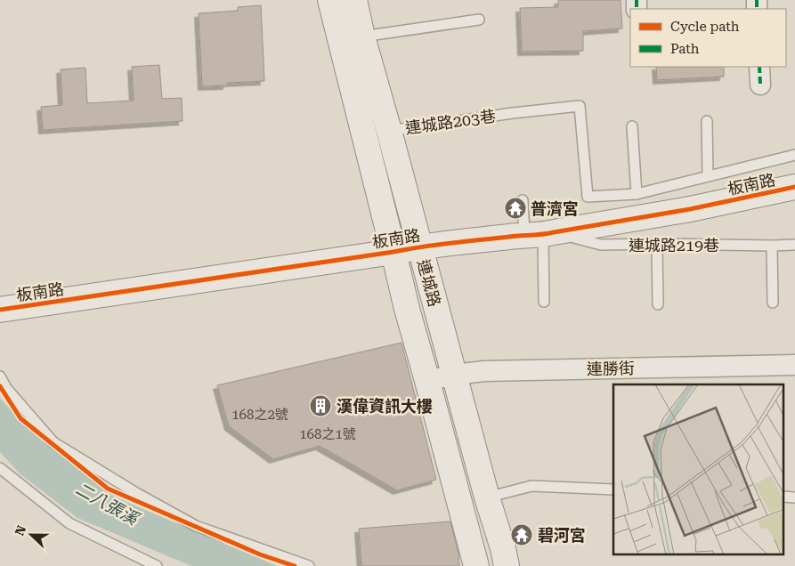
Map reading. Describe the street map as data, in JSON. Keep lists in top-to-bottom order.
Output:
{
  "streets": {
    "main road": ["板南路", "連城路"],
    "street": ["連勝街"],
    "lane": ["連城路203巷", "連城路219巷"]
  },
  "crossings": [
    ["連城路203巷", "連城路"],
    ["板南路", "連城路219巷"],
    ["板南路", "連城路"],
    ["連城路", "連勝街"]
  ],
  "water": ["二八張溪"],
  "places": {
    "temple": ["普濟宮", "碧河宮"],
    "building": ["漢偉資訊大樓"]
  },
  "house_numbers": ["168之2號", "168之1號"],
  "legend": ["Cycle path", "Path"],
  "north": "left"
}
